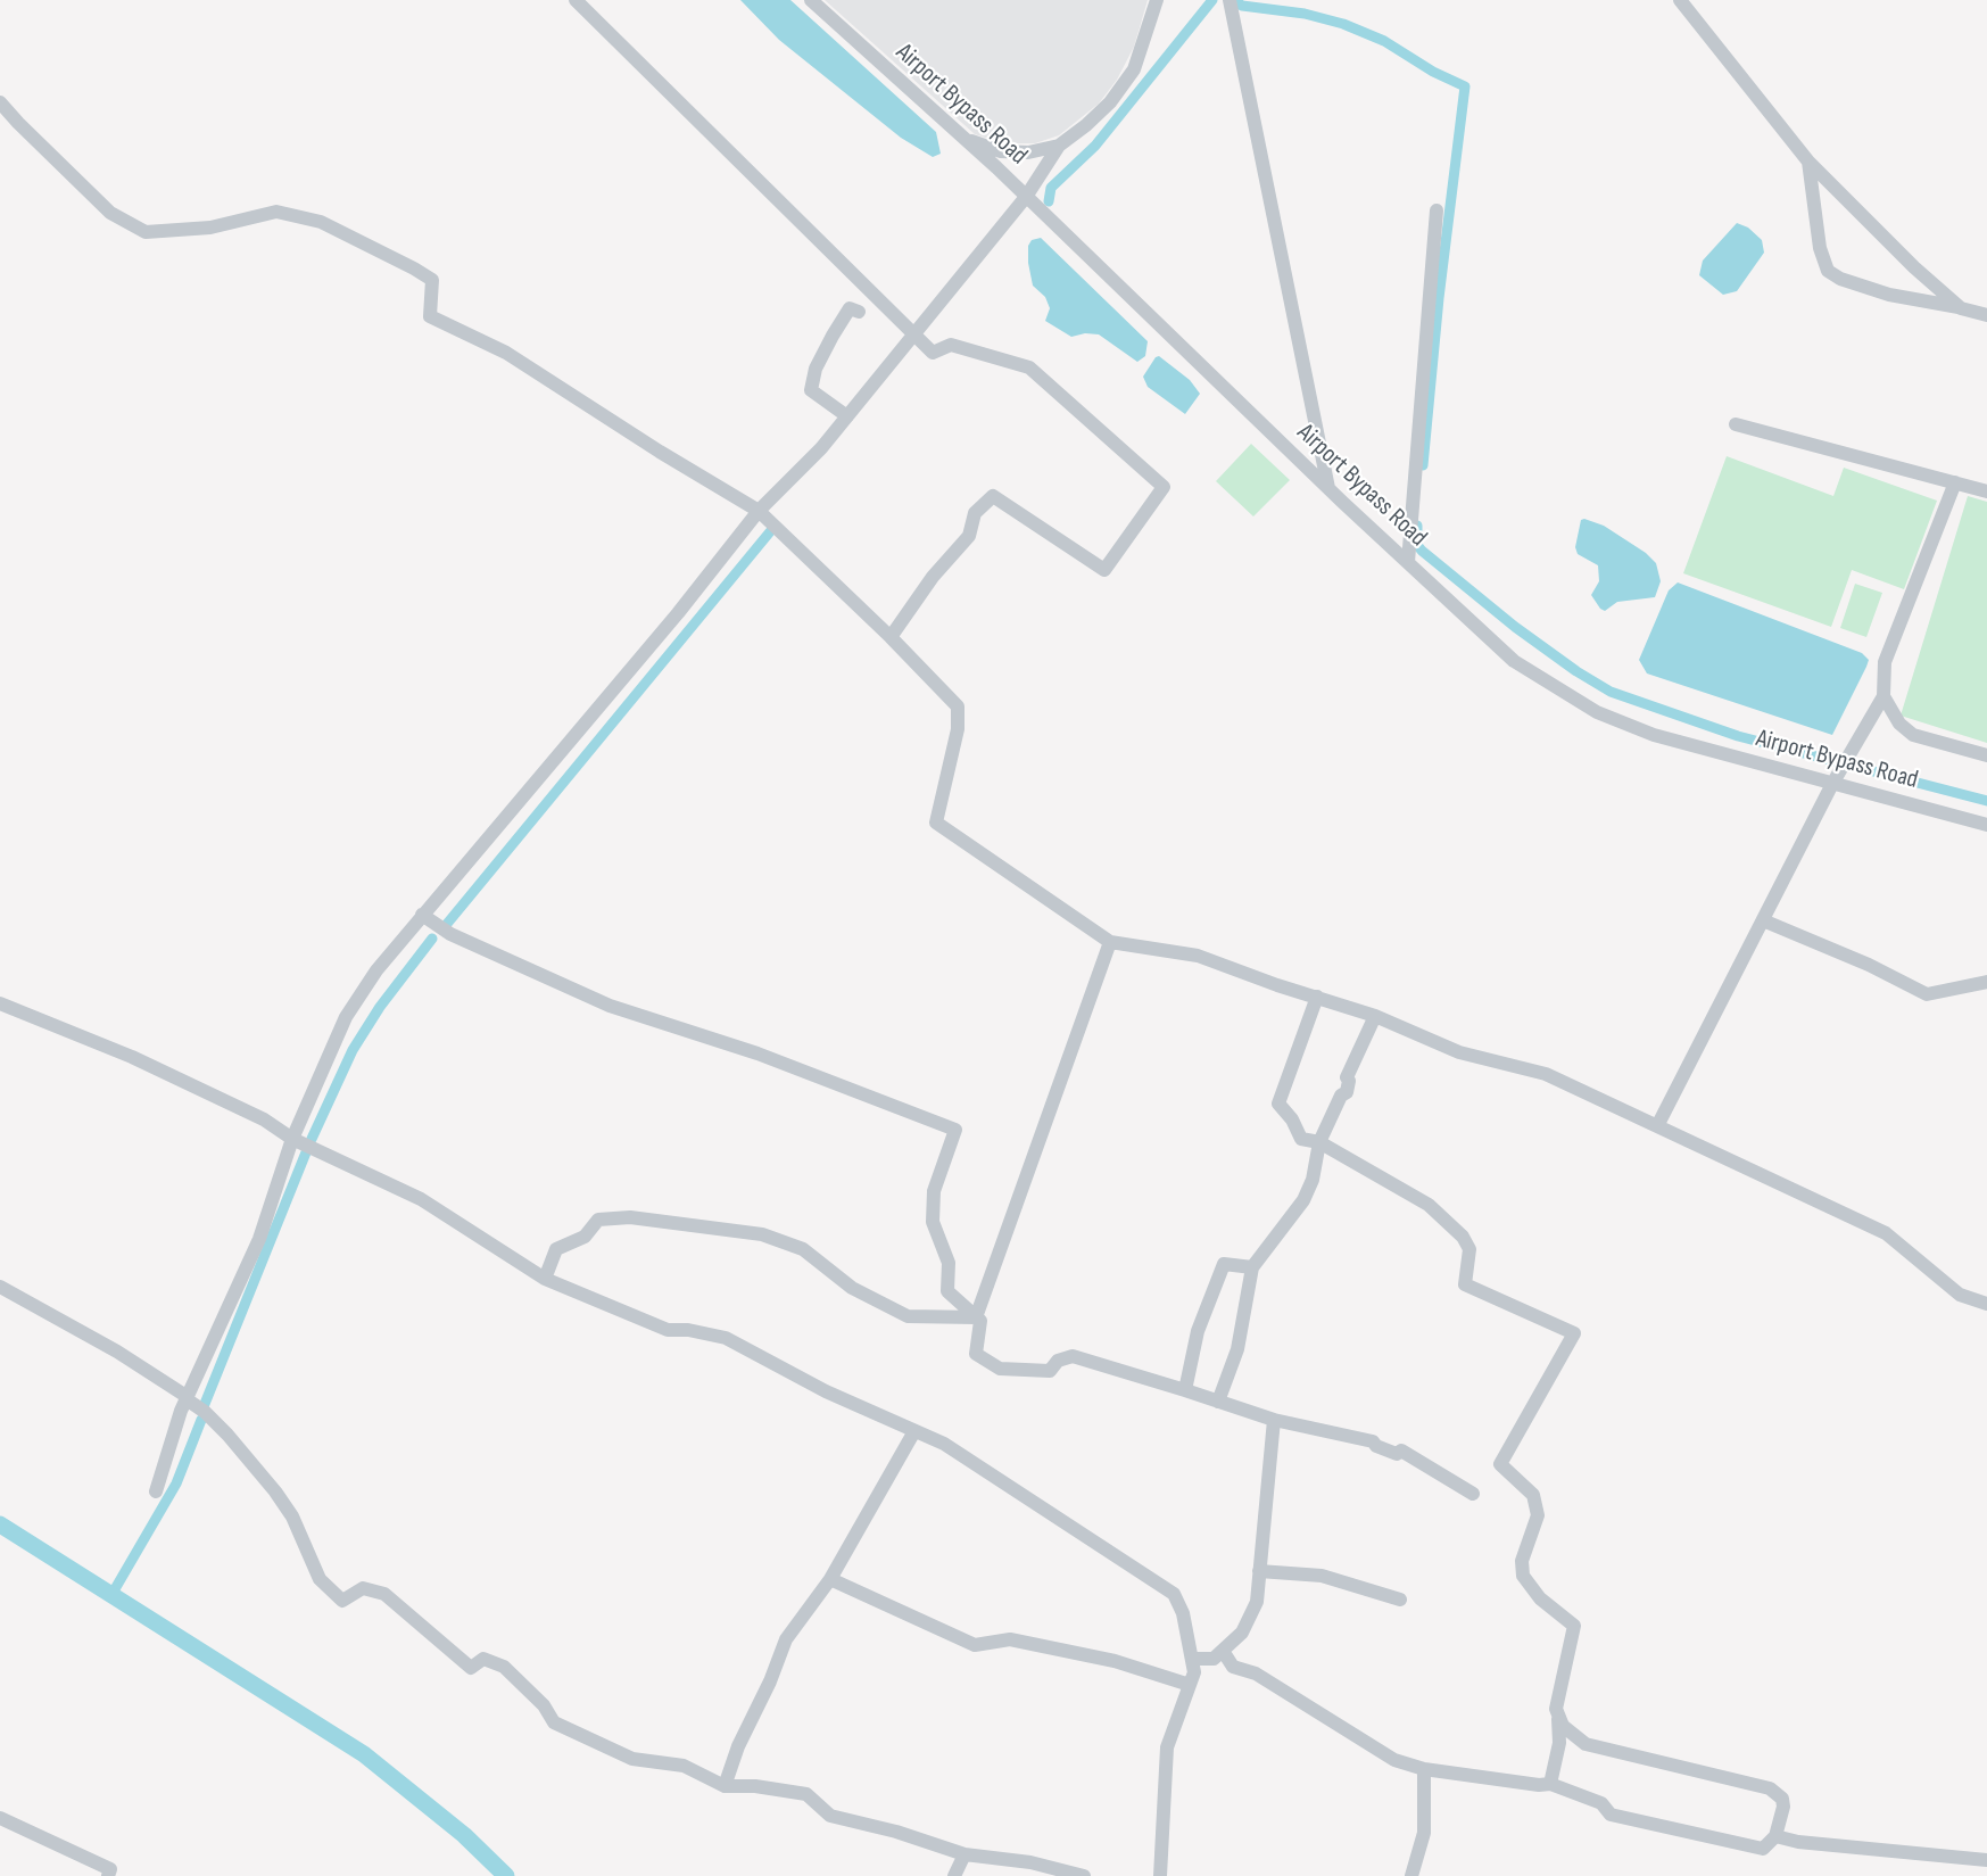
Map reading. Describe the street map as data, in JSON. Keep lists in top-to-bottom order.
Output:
{
  "streets": {
    "street": ["Airport Bypass Road"]
  }
}
